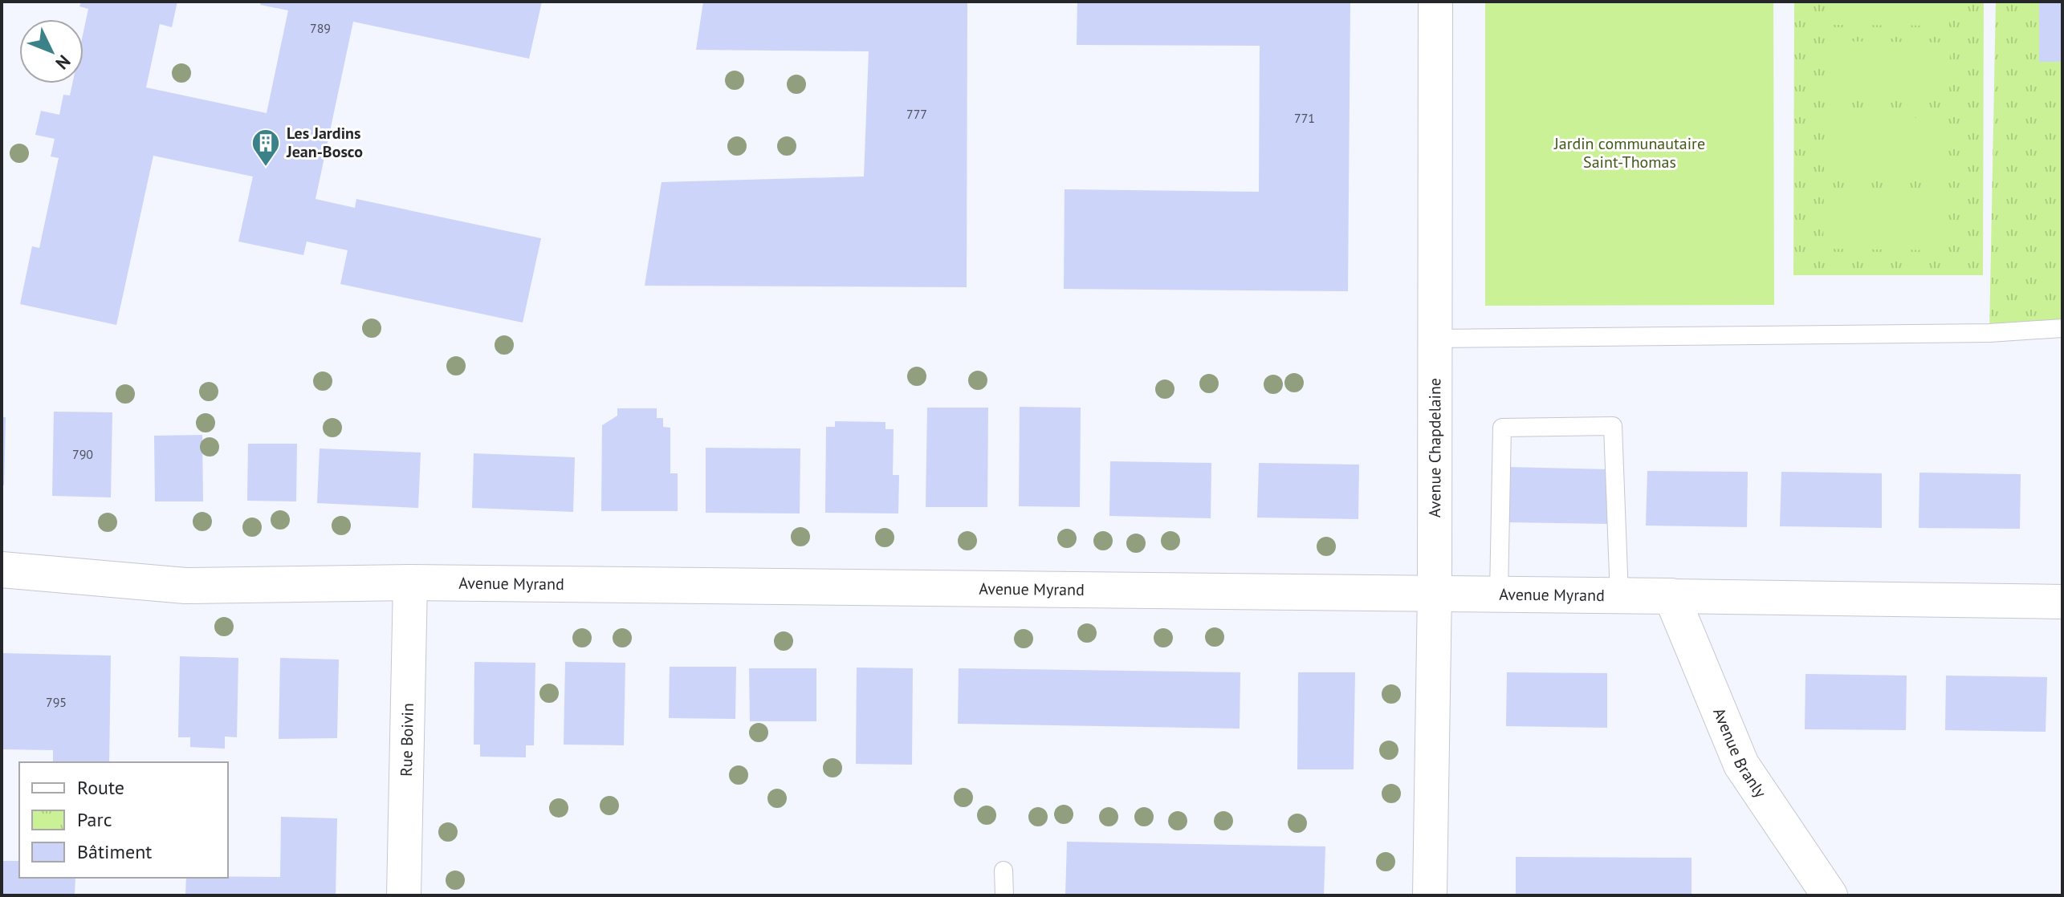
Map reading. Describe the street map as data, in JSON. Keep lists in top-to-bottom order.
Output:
{
  "streets": {
    "street": [
      "Avenue Chapdelaine",
      "Avenue Myrand",
      "Rue Boivin",
      "Avenue Branly"
    ]
  },
  "crossings": [
    ["Avenue Chapdelaine", "Avenue Myrand"],
    ["Avenue Myrand", "Rue Boivin"],
    ["Avenue Myrand", "Avenue Branly"]
  ],
  "parks": ["Jardin communautaire Saint-Thomas"],
  "places": {
    "building": ["Les Jardins Jean-Bosco"]
  },
  "house_numbers": [
    "789",
    "777",
    "771",
    "790",
    "795"
  ],
  "legend": ["Route", "Parc", "Bâtiment"],
  "north": "bottom right"
}
